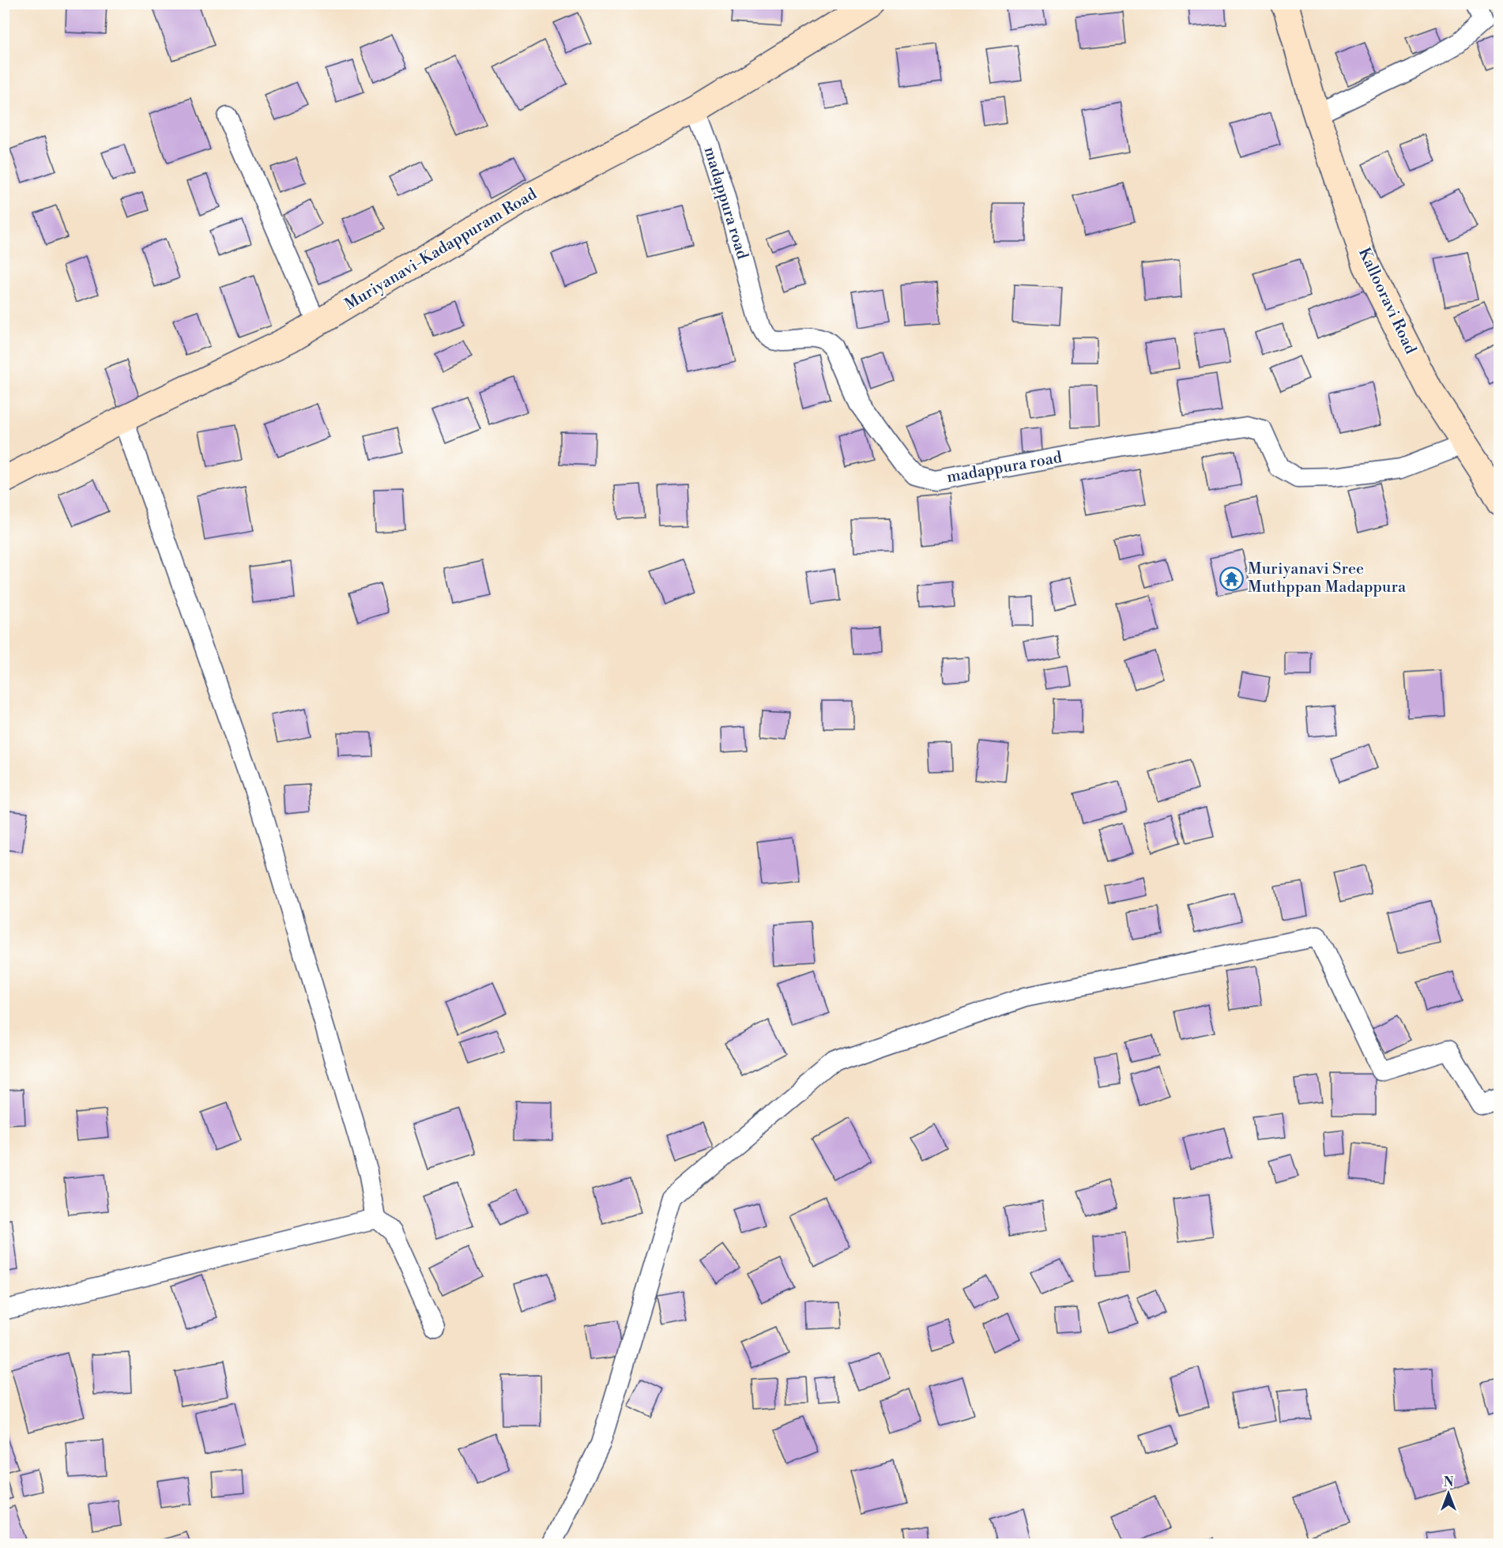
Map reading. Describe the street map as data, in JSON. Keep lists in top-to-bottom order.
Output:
{
  "streets": {
    "street": ["madappura road", "Muriyanavi-Kadappuram Road", "Kallooravi Road"]
  },
  "crossings": [
    ["madappura road", "Muriyanavi-Kadappuram Road"],
    ["madappura road", "Kallooravi Road"]
  ],
  "places": {
    "temple": ["Muriyanavi Sree Muthppan Madappura"]
  },
  "north": "top"
}
